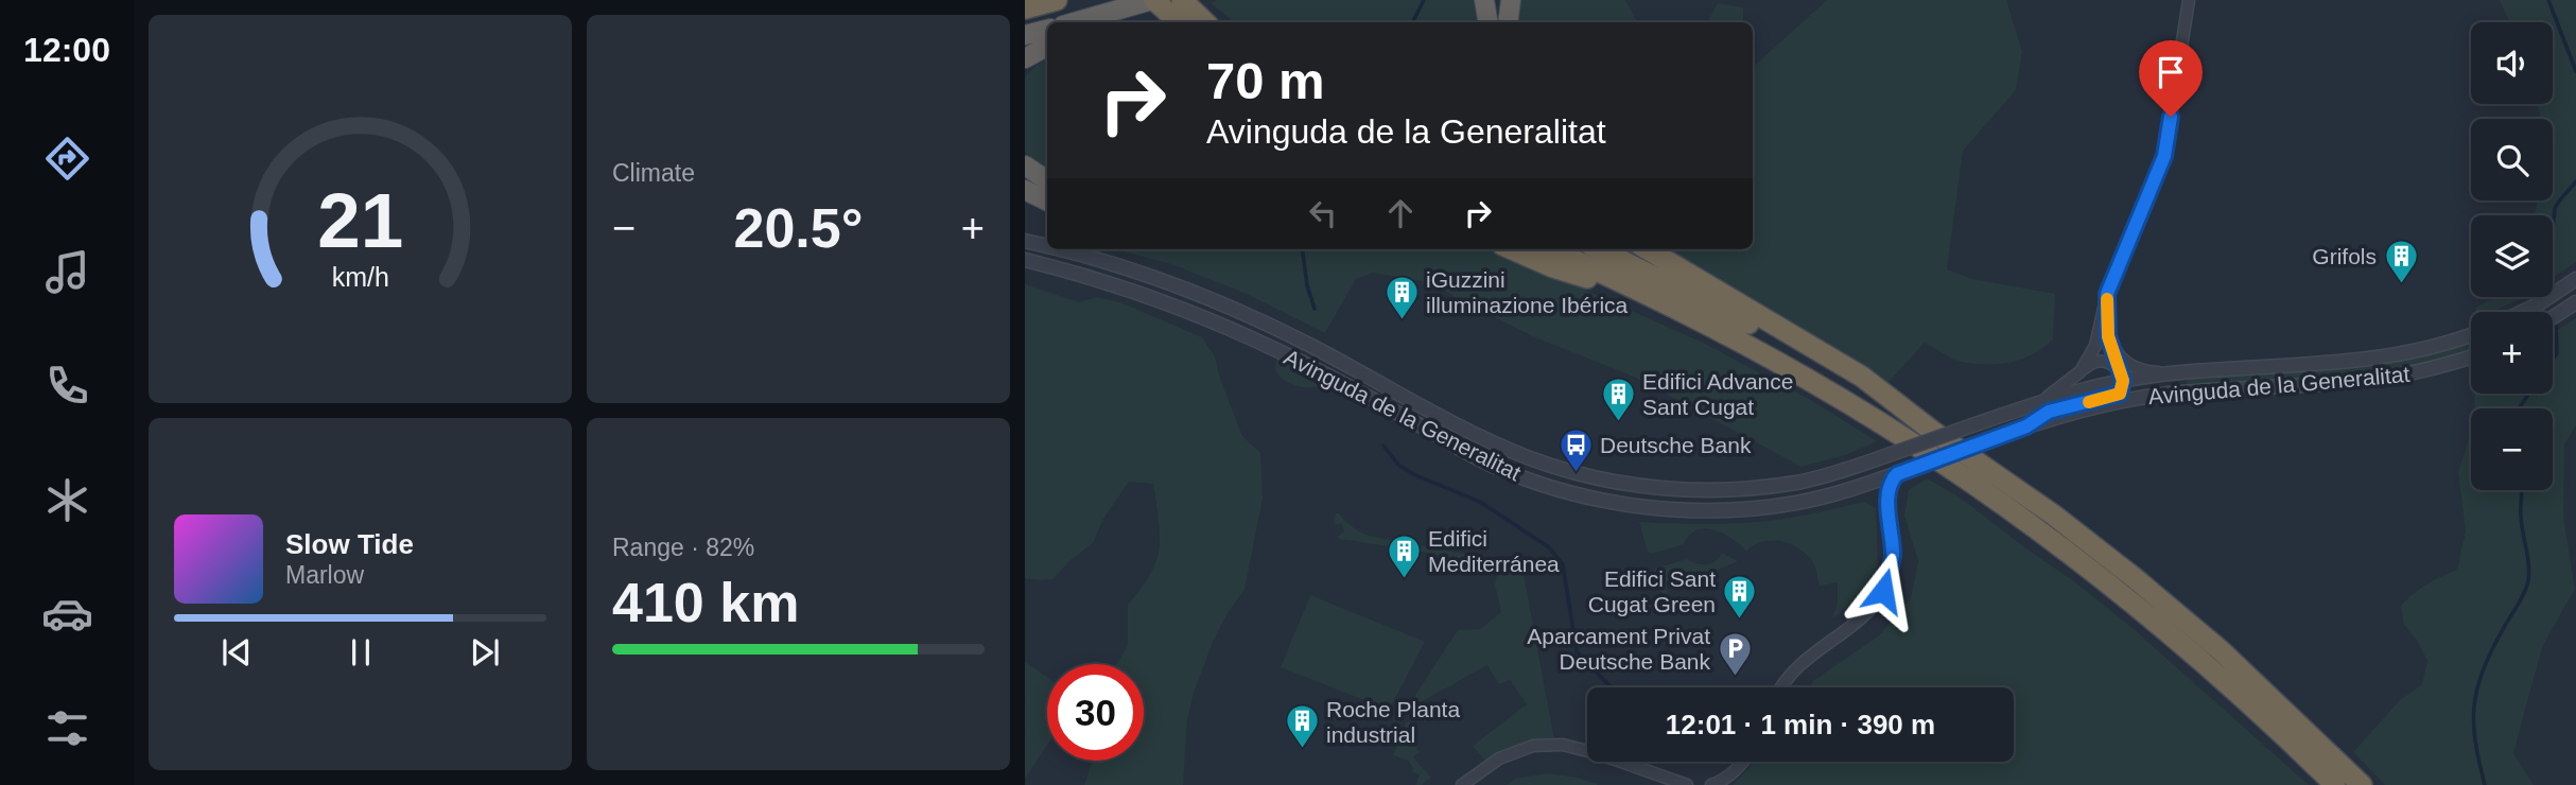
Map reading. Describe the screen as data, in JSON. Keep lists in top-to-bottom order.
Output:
{
  "streets": {
    "street": ["Avinguda de la Generalitat"]
  },
  "places": {
    "building": [
      "Grifols",
      "iGuzzini illuminazione Ibérica",
      "Edifici Advance Sant Cugat",
      "Edifici Mediterránea",
      "Edifici Sant Cugat Green",
      "Roche Planta industrial"
    ],
    "bus stop": ["Deutsche Bank"],
    "parking": ["Aparcament Privat Deutsche Bank"]
  },
  "page": {
    "tabs": "12:00",
    "tile": [
      "Climate",
      ["Range · 82%", "410 km"]
    ],
    "map_buttons": ["+", "−"],
    "turn": ["70 m", "Avinguda de la Generalitat"],
    "heat": ["−", "20.5°", "+"],
    "song": ["Slow Tide", "Marlow"],
    "limit": "30",
    "trip": "12:01 · 1 min · 390 m",
    "gauge": ["21", "km/h"]
  }
}
